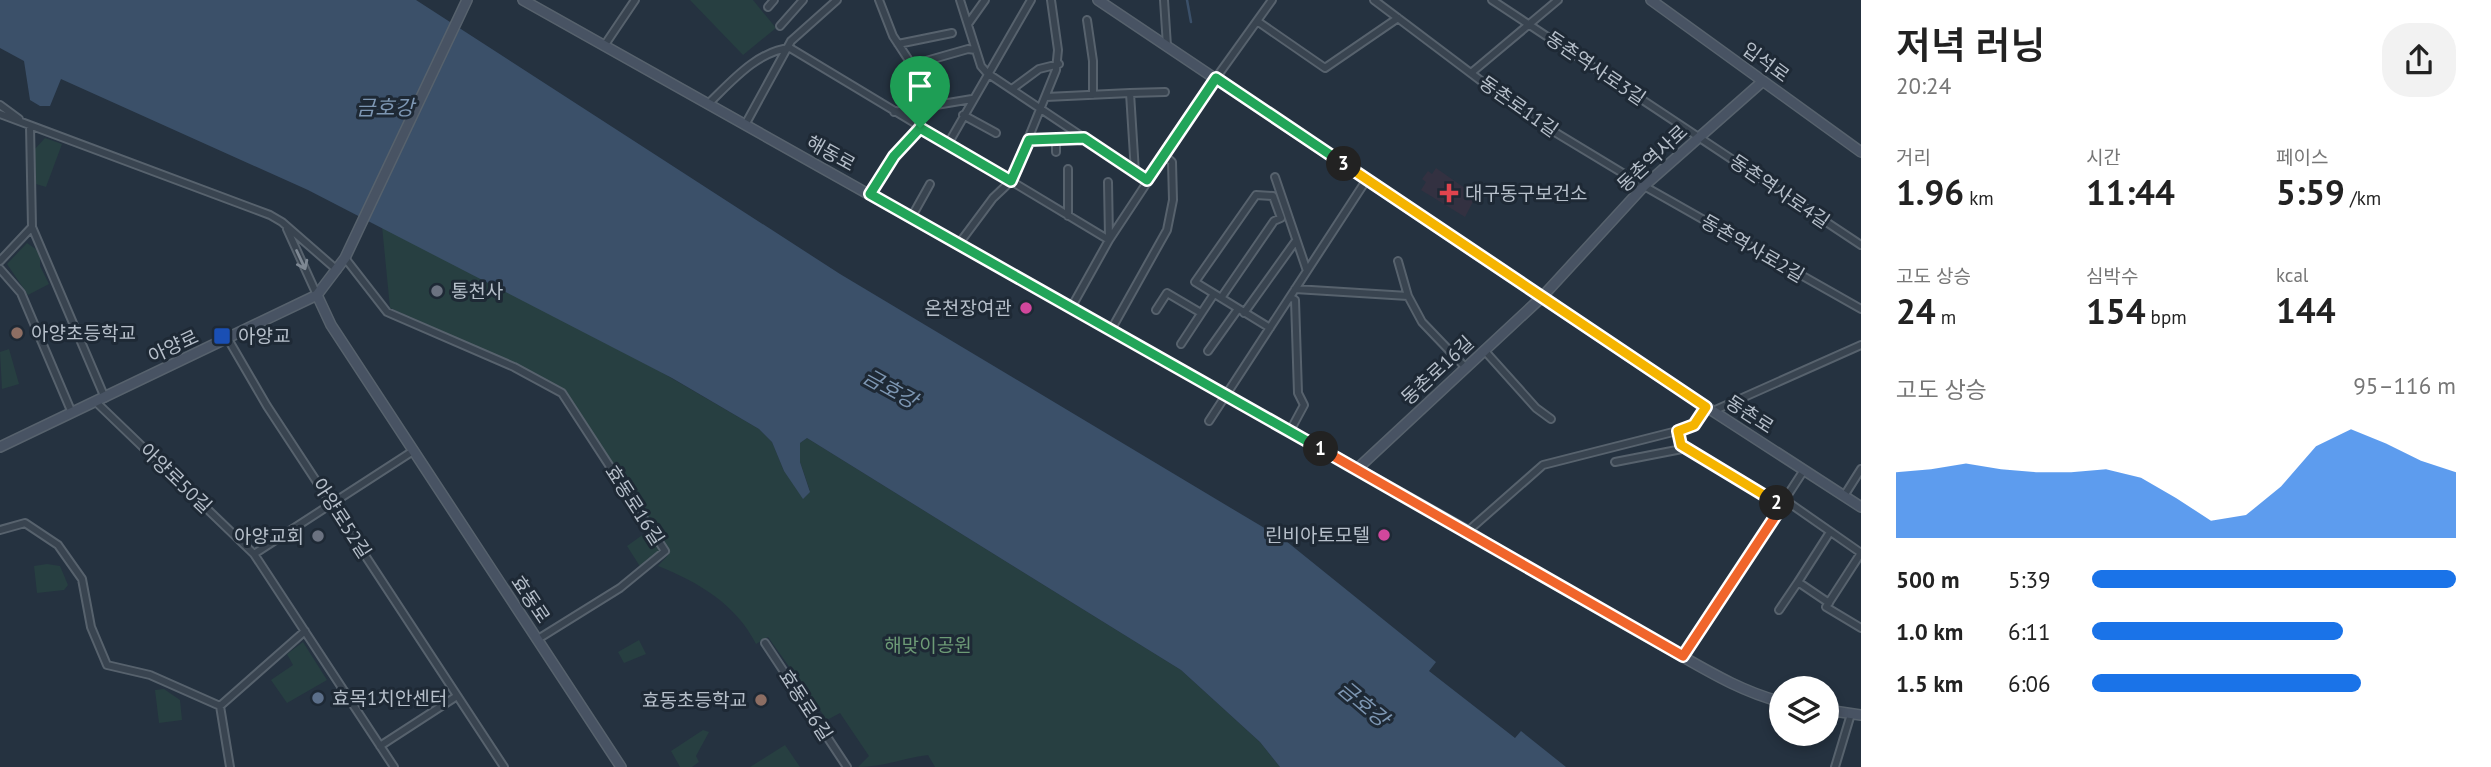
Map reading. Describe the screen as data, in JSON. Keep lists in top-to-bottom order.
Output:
{
  "streets": {
    "street": [
      "입석로",
      "동촌역사로3길",
      "동촌로11길",
      "해동로",
      "동촌역사로",
      "동촌역사로4길",
      "동촌역사로2길",
      "아양로",
      "동촌로16길",
      "동촌로",
      "아양로50길",
      "효동로16길",
      "아양로52길",
      "효동로",
      "효동로6길"
    ]
  },
  "crossings": [
    ["입석로", "동촌역사로"],
    ["동촌역사로3길", "동촌역사로"],
    ["동촌역사로3길", "동촌역사로4길"],
    ["동촌로11길", "동촌역사로"],
    ["동촌로11길", "동촌역사로2길"],
    ["해동로", "동촌로16길"],
    ["동촌역사로", "동촌역사로4길"],
    ["동촌역사로", "동촌역사로2길"],
    ["동촌역사로", "동촌로16길"],
    ["동촌역사로", "동촌로"],
    ["아양로", "아양로50길"],
    ["아양로", "효동로16길"],
    ["아양로", "아양로52길"],
    ["아양로", "효동로"],
    ["동촌로16길", "동촌로"],
    ["효동로16길", "효동로"]
  ],
  "water": ["금호강"],
  "parks": ["해맞이공원"],
  "places": {
    "health": ["대구동구보건소"],
    "other": [
      "통천사",
      "온천장여관",
      "아양초등학교",
      "린비아토모텔",
      "아양교회",
      "효목1치안센터",
      "효동초등학교"
    ],
    "transit": ["아양교"]
  },
  "page": {
    "heading": ["저녁 러닝", "20:24"],
    "stats": [
      ["거리", "1.96 km"],
      ["시간", "11:44"],
      ["페이스", "5:59 /km"],
      ["고도 상승", "24 m"],
      ["심박수", "154 bpm"],
      ["kcal", "144"]
    ],
    "pins": ["3", "1", "2"],
    "chart": ["고도 상승", "95–116 m"],
    "list": [
      {
        "name": "500 m",
        "note": "5:39"
      },
      {
        "name": "1.0 km",
        "note": "6:11"
      },
      {
        "name": "1.5 km",
        "note": "6:06"
      }
    ]
  }
}
